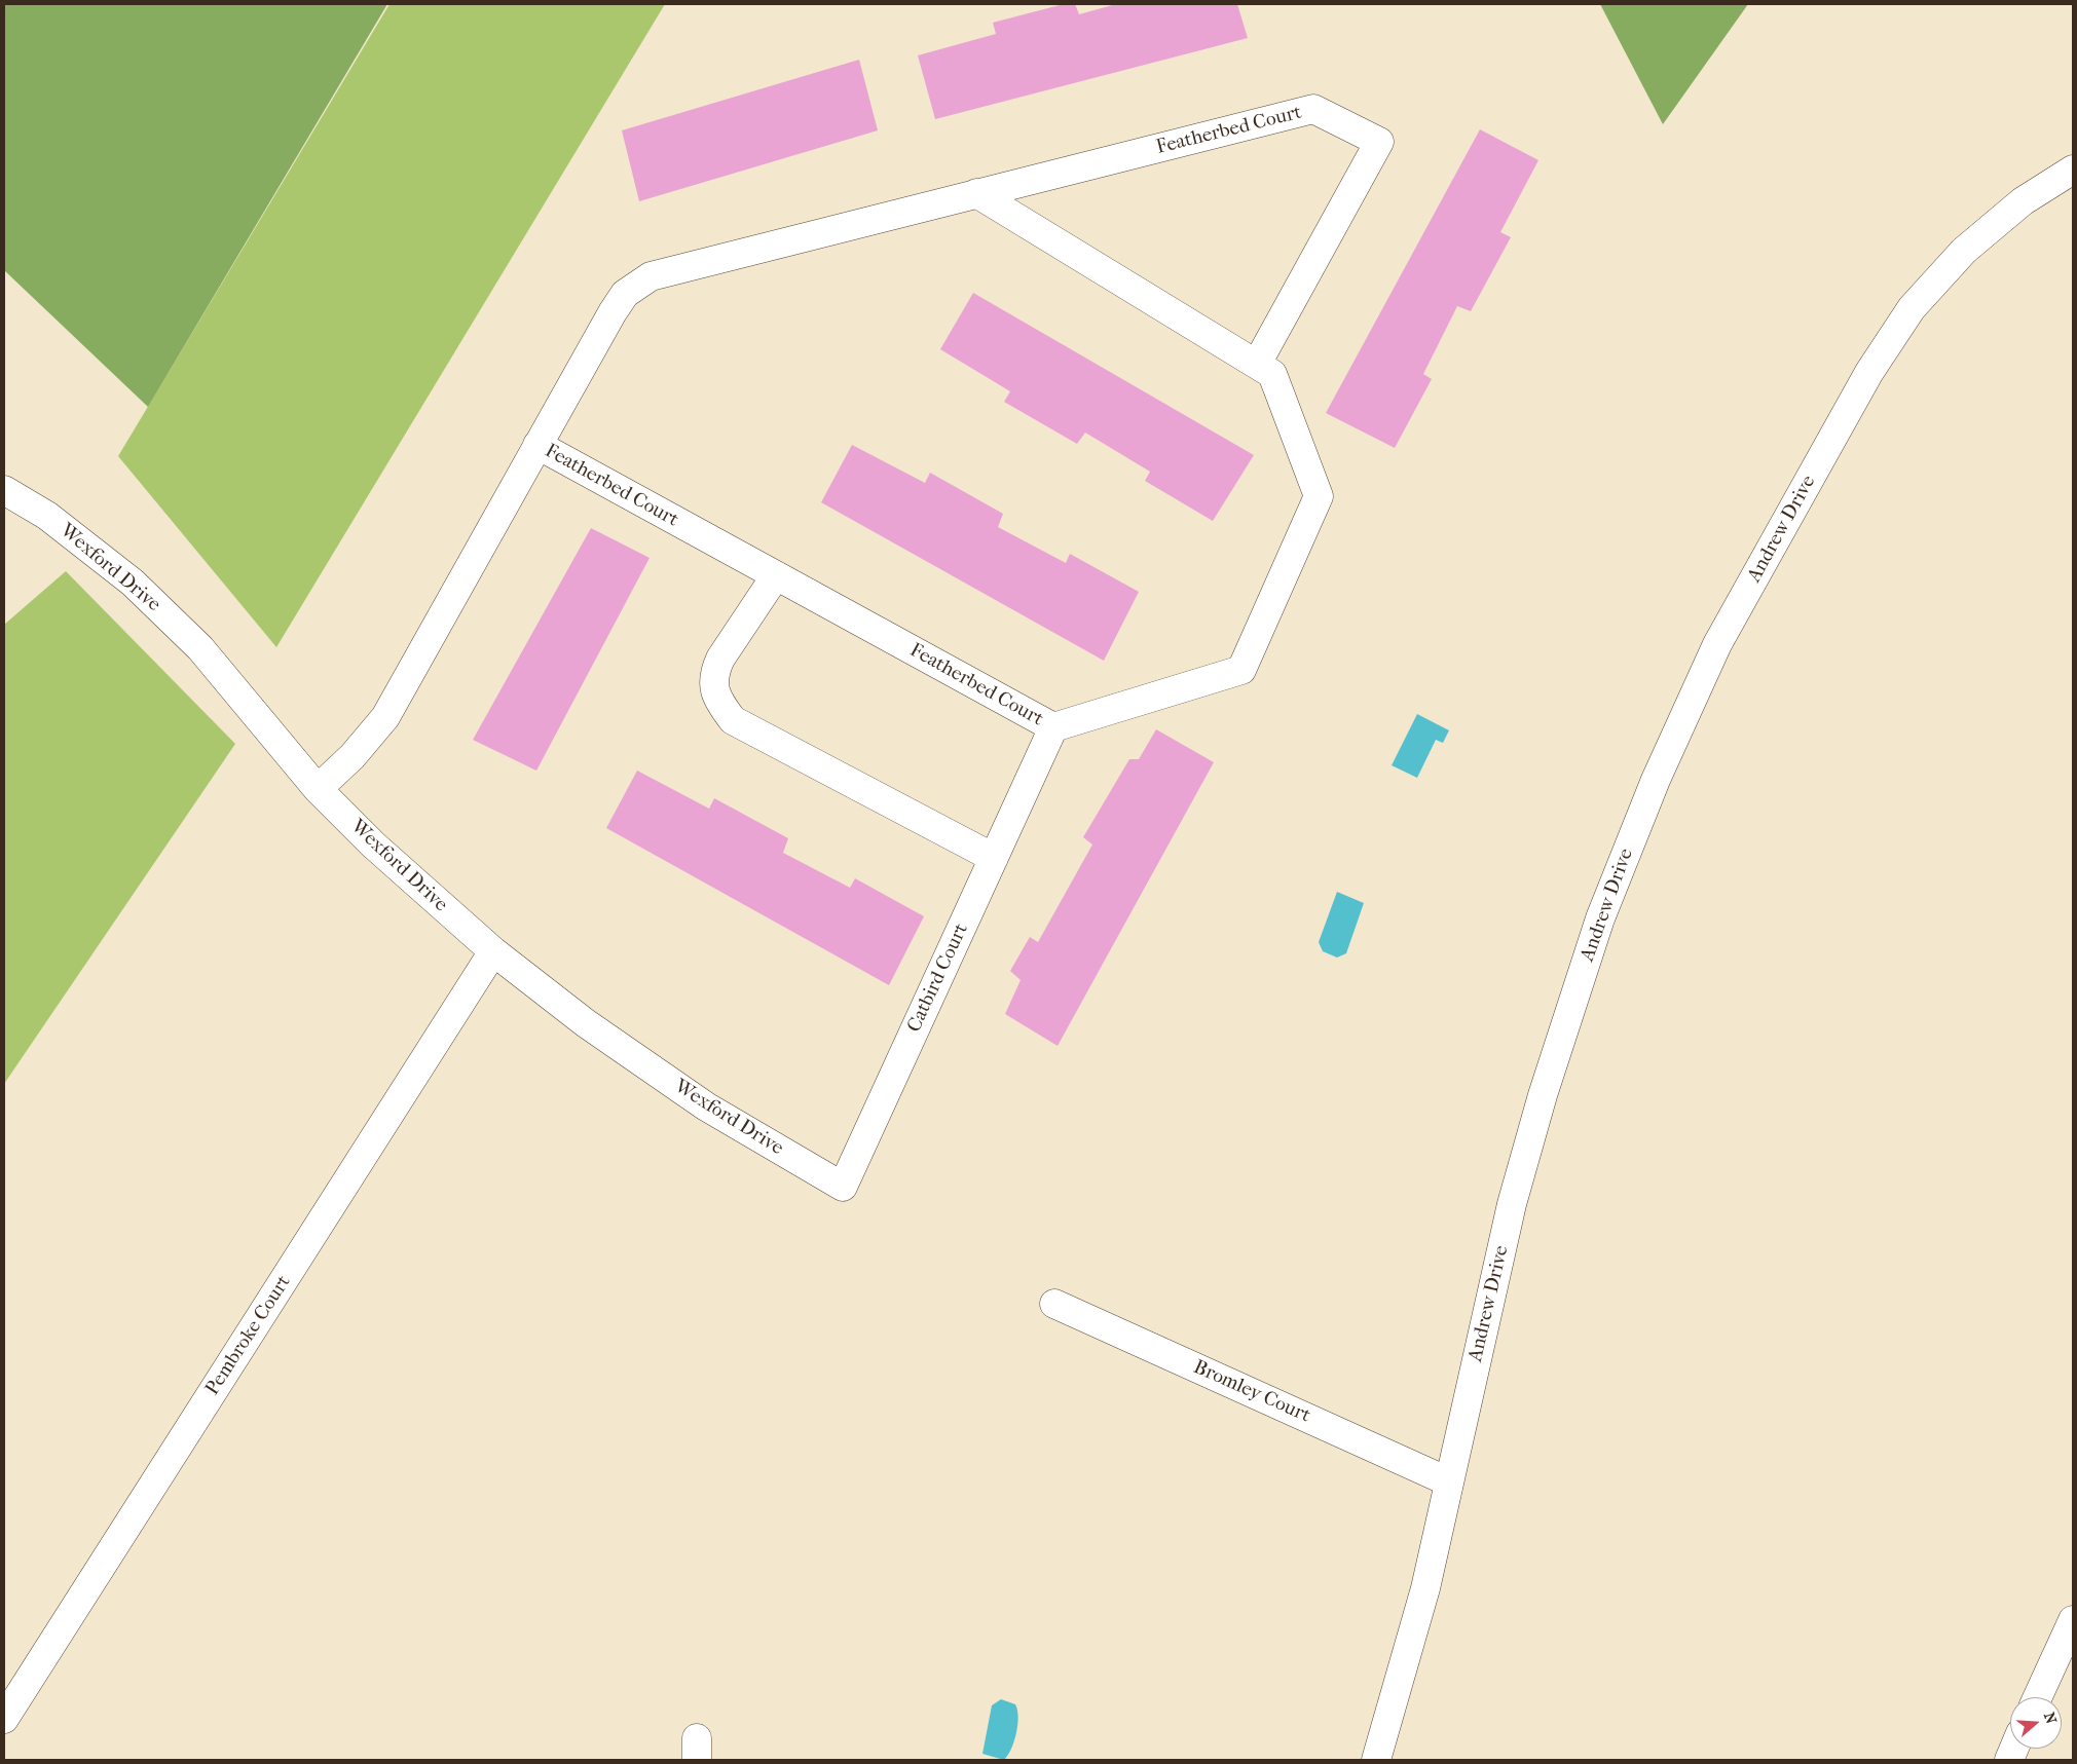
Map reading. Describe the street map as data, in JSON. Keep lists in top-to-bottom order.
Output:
{
  "streets": {
    "street": [
      "Featherbed Court",
      "Andrew Drive",
      "Wexford Drive",
      "Catbird Court",
      "Pembroke Court",
      "Bromley Court"
    ]
  },
  "crossings": [
    ["Featherbed Court", "Wexford Drive"],
    ["Featherbed Court", "Catbird Court"],
    ["Andrew Drive", "Bromley Court"],
    ["Wexford Drive", "Catbird Court"],
    ["Wexford Drive", "Pembroke Court"]
  ],
  "north": "right"
}
